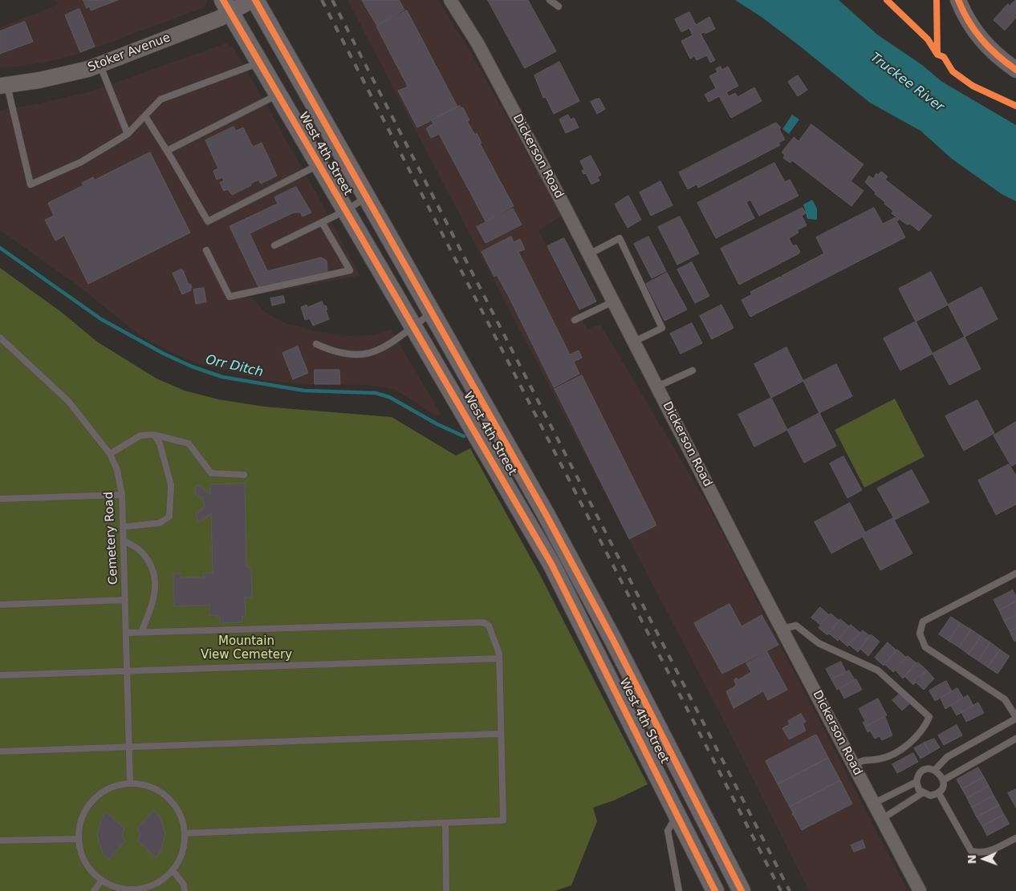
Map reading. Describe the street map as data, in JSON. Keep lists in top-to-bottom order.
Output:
{
  "streets": {
    "main road": ["West 4th Street"],
    "street": ["Stoker Avenue", "Dickerson Road"],
    "lane": ["Cemetery Road"]
  },
  "crossings": [
    ["Stoker Avenue", "West 4th Street"]
  ],
  "water": ["Truckee River", "Orr Ditch"],
  "parks": ["Mountain View Cemetery"],
  "north": "left"
}
